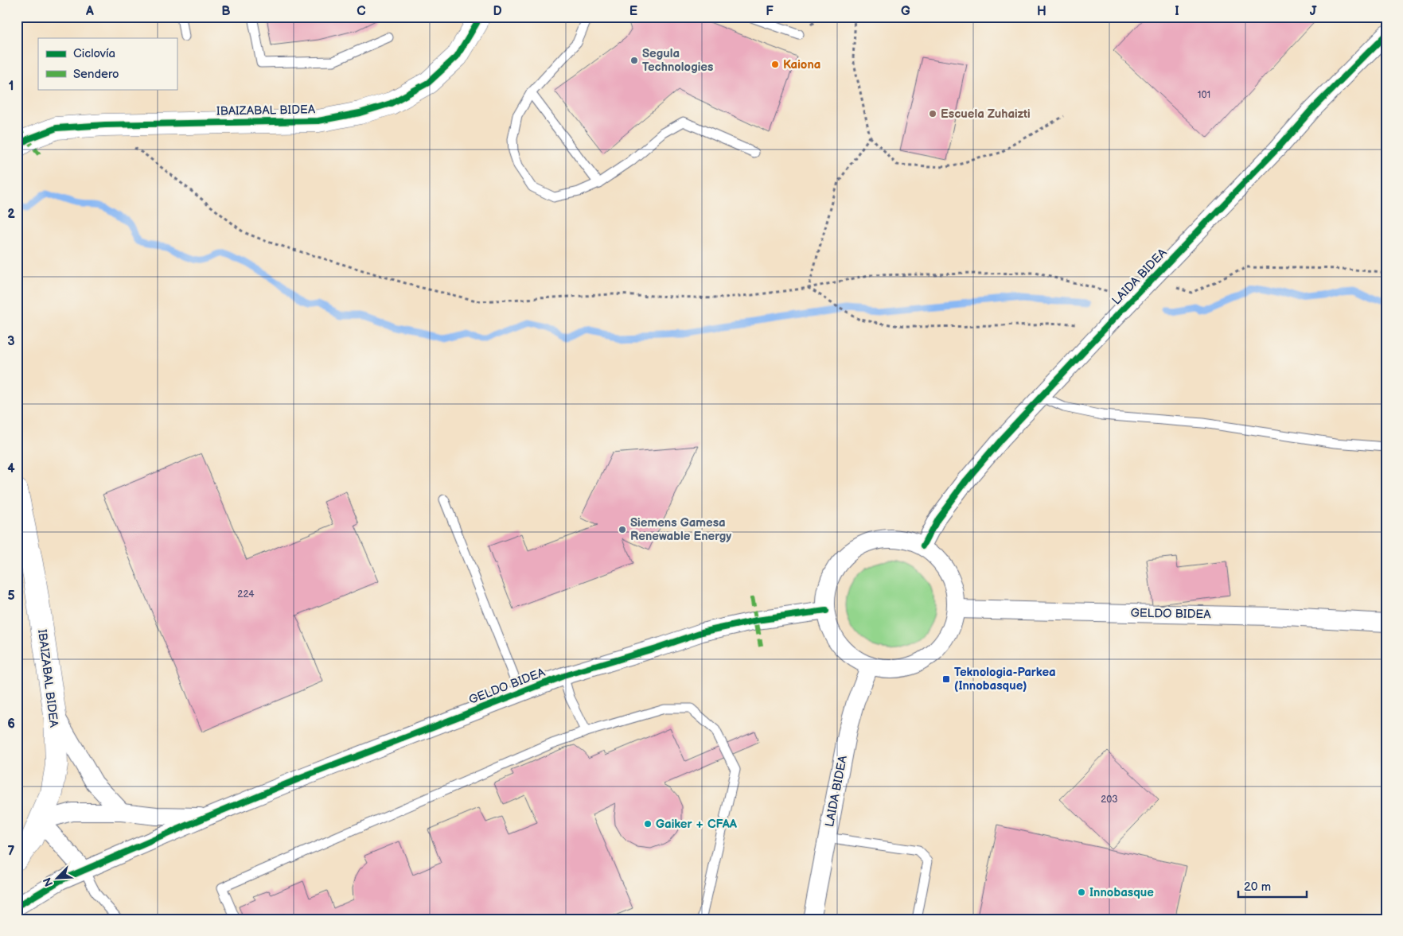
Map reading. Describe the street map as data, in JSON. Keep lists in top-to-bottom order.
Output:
{
  "streets": {
    "street": ["IBAIZABAL BIDEA", "LAIDA BIDEA", "GELDO BIDEA"]
  },
  "crossings": [
    ["LAIDA BIDEA", "GELDO BIDEA"]
  ],
  "places": {
    "other": [
      "Segula Technologies",
      "Kaiona",
      "Escuela Zuhaizti",
      "Siemens Gamesa Renewable Energy",
      "Gaiker + CFAA",
      "Innobasque"
    ],
    "transit": ["Teknologia-Parkea (Innobasque)"]
  },
  "house_numbers": ["101", "224", "203"],
  "legend": ["Ciclovía", "Sendero"],
  "scale_bar": "20 m",
  "north": "bottom left",
  "grid": {
    "columns": [
      "A",
      "B",
      "C",
      "D",
      "E",
      "F",
      "G",
      "H",
      "I",
      "J"
    ],
    "rows": [
      "1",
      "2",
      "3",
      "4",
      "5",
      "6",
      "7"
    ]
  }
}
